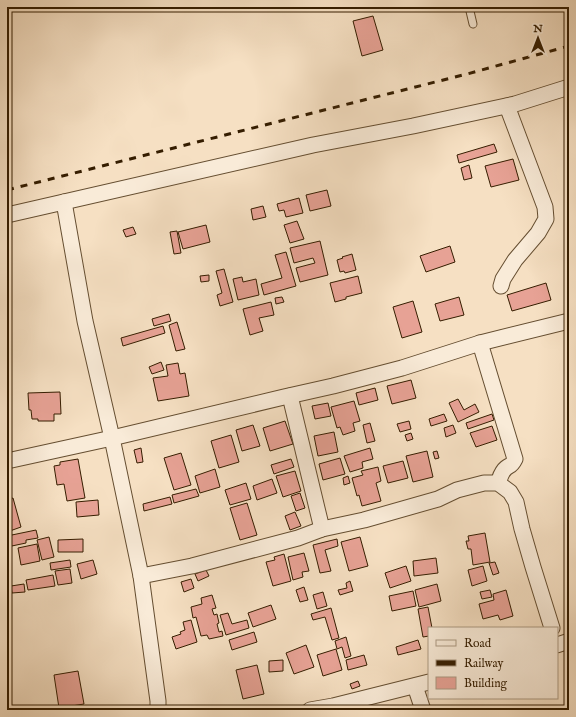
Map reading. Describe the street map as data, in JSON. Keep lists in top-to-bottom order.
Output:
{
  "legend": ["Road", "Railway", "Building"],
  "north": "top"
}
